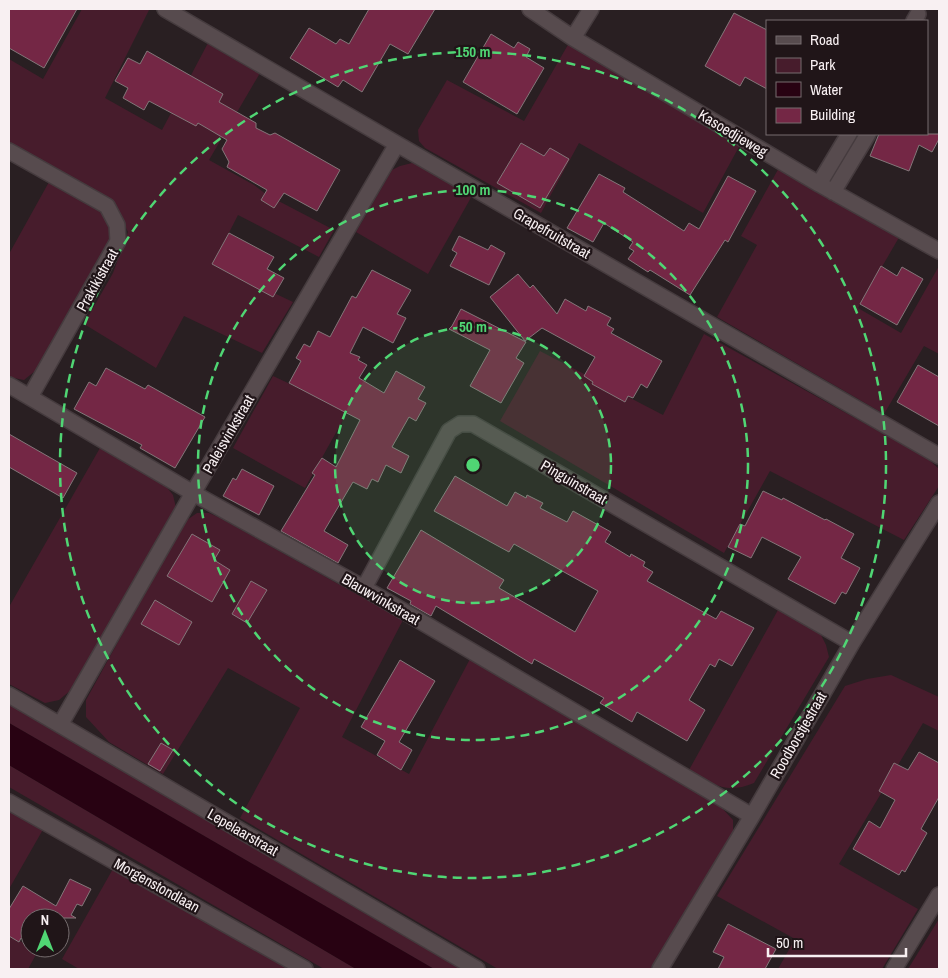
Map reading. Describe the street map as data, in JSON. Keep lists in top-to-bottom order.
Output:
{
  "streets": {
    "street": [
      "Kasoedjieweg",
      "Grapefruitstraat",
      "Prakikistraat",
      "Paleisvinkstraat",
      "Pinguinstraat",
      "Blauwvinkstraat",
      "Roodborstjestraat",
      "Lepelaarstraat",
      "Morgenstondlaan"
    ]
  },
  "crossings": [
    ["Grapefruitstraat", "Paleisvinkstraat"],
    ["Prakikistraat", "Blauwvinkstraat"],
    ["Paleisvinkstraat", "Blauwvinkstraat"],
    ["Paleisvinkstraat", "Lepelaarstraat"],
    ["Pinguinstraat", "Blauwvinkstraat"],
    ["Pinguinstraat", "Roodborstjestraat"],
    ["Blauwvinkstraat", "Roodborstjestraat"]
  ],
  "legend": [
    "Road",
    "Park",
    "Water",
    "Building"
  ],
  "scale_bar": "50 m",
  "north": "top",
  "rings": ["150 m", "100 m", "50 m"]
}
